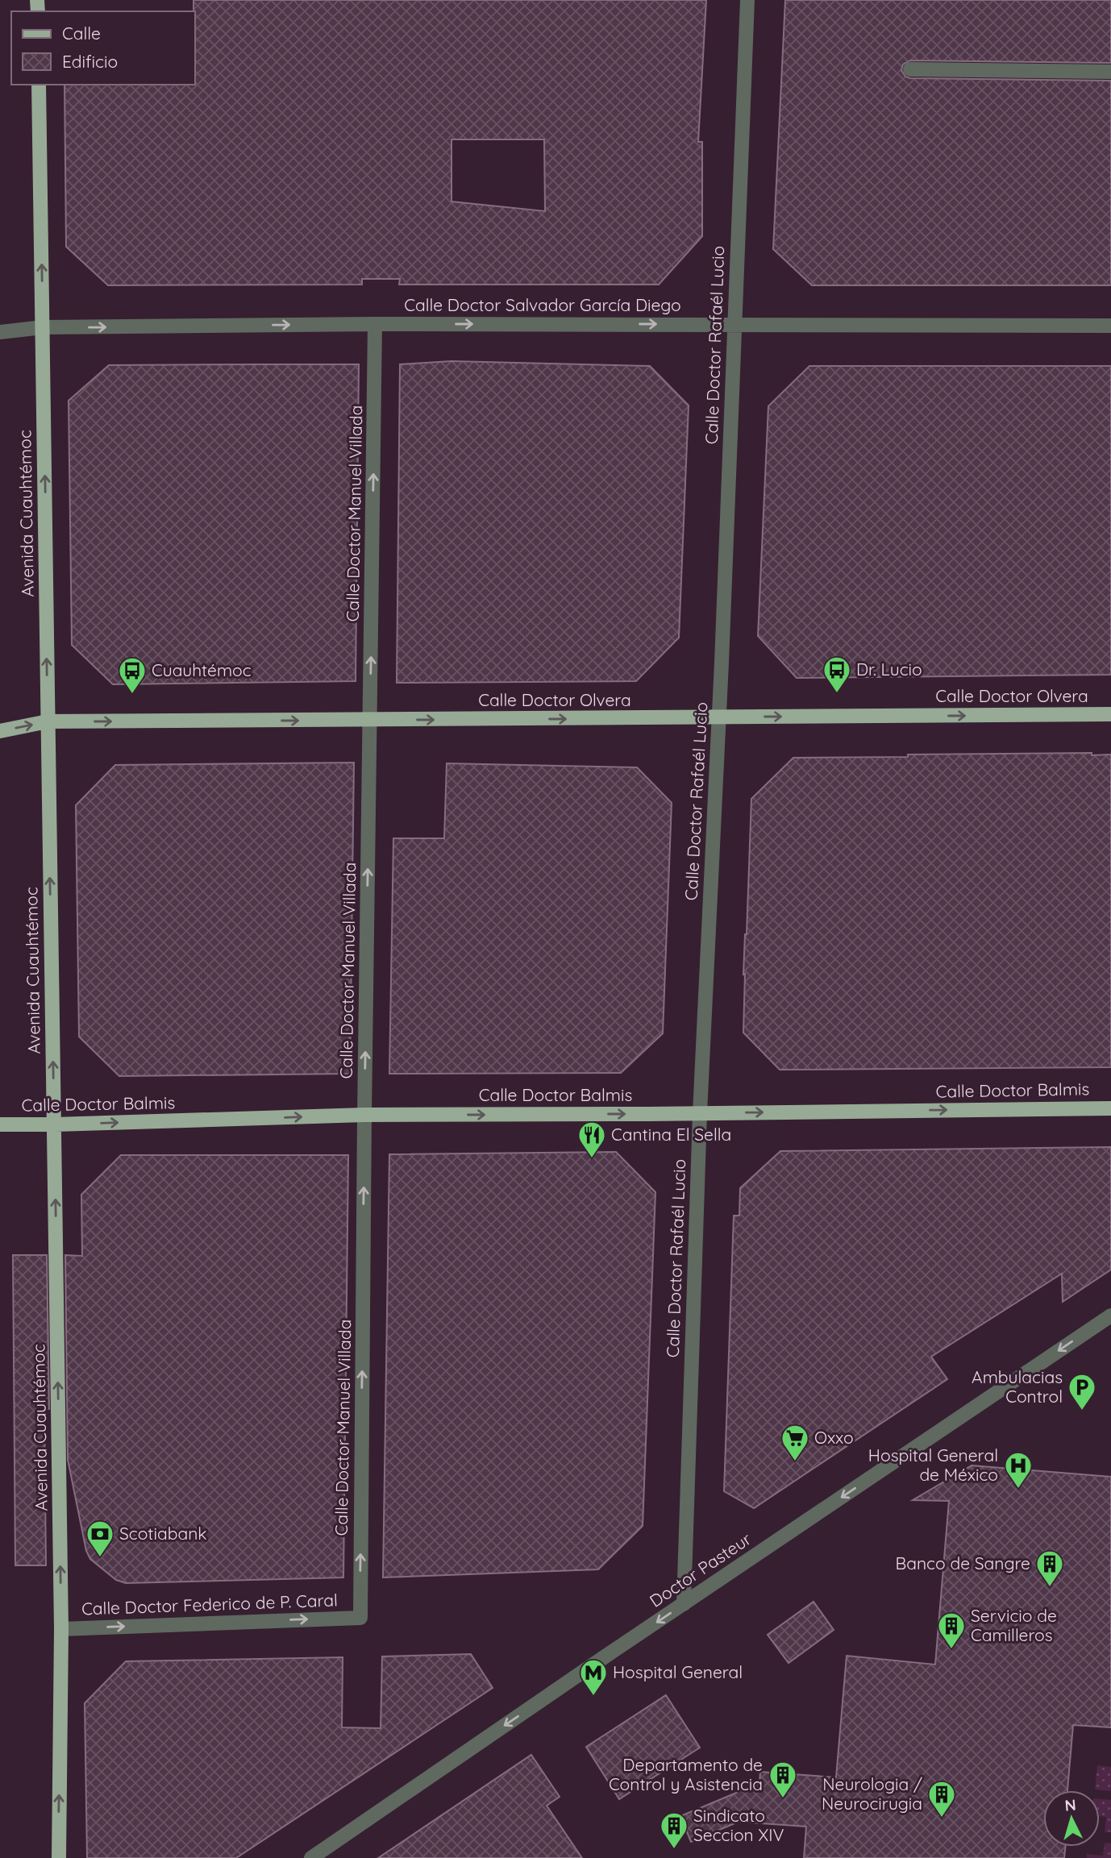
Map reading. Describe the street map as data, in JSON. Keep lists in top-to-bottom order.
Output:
{
  "streets": {
    "main road": ["Avenida Cuauhtémoc", "Calle Doctor Olvera", "Calle Doctor Balmis"],
    "street": [
      "Calle Doctor Salvador García Diego",
      "Calle Doctor Rafaél Lucio",
      "Calle Doctor Manuel Villada",
      "Doctor Pasteur",
      "Calle Doctor Federico de P. Caral"
    ]
  },
  "crossings": [
    ["Calle Doctor Salvador García Diego", "Calle Doctor Rafaél Lucio"],
    ["Calle Doctor Salvador García Diego", "Avenida Cuauhtémoc"],
    ["Calle Doctor Salvador García Diego", "Calle Doctor Manuel Villada"],
    ["Calle Doctor Rafaél Lucio", "Calle Doctor Olvera"],
    ["Calle Doctor Rafaél Lucio", "Calle Doctor Balmis"],
    ["Calle Doctor Rafaél Lucio", "Doctor Pasteur"],
    ["Avenida Cuauhtémoc", "Calle Doctor Olvera"],
    ["Avenida Cuauhtémoc", "Calle Doctor Balmis"],
    ["Avenida Cuauhtémoc", "Calle Doctor Federico de P. Caral"],
    ["Calle Doctor Manuel Villada", "Calle Doctor Olvera"],
    ["Calle Doctor Manuel Villada", "Calle Doctor Balmis"],
    ["Calle Doctor Manuel Villada", "Calle Doctor Federico de P. Caral"]
  ],
  "one_way": [
    "Calle Doctor Salvador García Diego",
    "Avenida Cuauhtémoc",
    "Calle Doctor Manuel Villada",
    "Calle Doctor Olvera",
    "Calle Doctor Balmis",
    "Doctor Pasteur",
    "Calle Doctor Federico de P. Caral"
  ],
  "places": {
    "bus stop": ["Dr. Lucio", "Cuauhtémoc"],
    "restaurant": ["Cantina El Sella"],
    "parking": ["Ambulacias Control"],
    "supermarket": ["Oxxo"],
    "hospital": ["Hospital General de México"],
    "bank": ["Scotiabank"],
    "building": [
      "Banco de Sangre",
      "Servicio de Camilleros",
      "Departamento de Control y Asistencia",
      "Neurologia / Neurocirugia",
      "Sindicato Seccion XIV"
    ],
    "metro station": ["Hospital General"]
  },
  "legend": ["Calle", "Edificio"],
  "north": "top"
}
